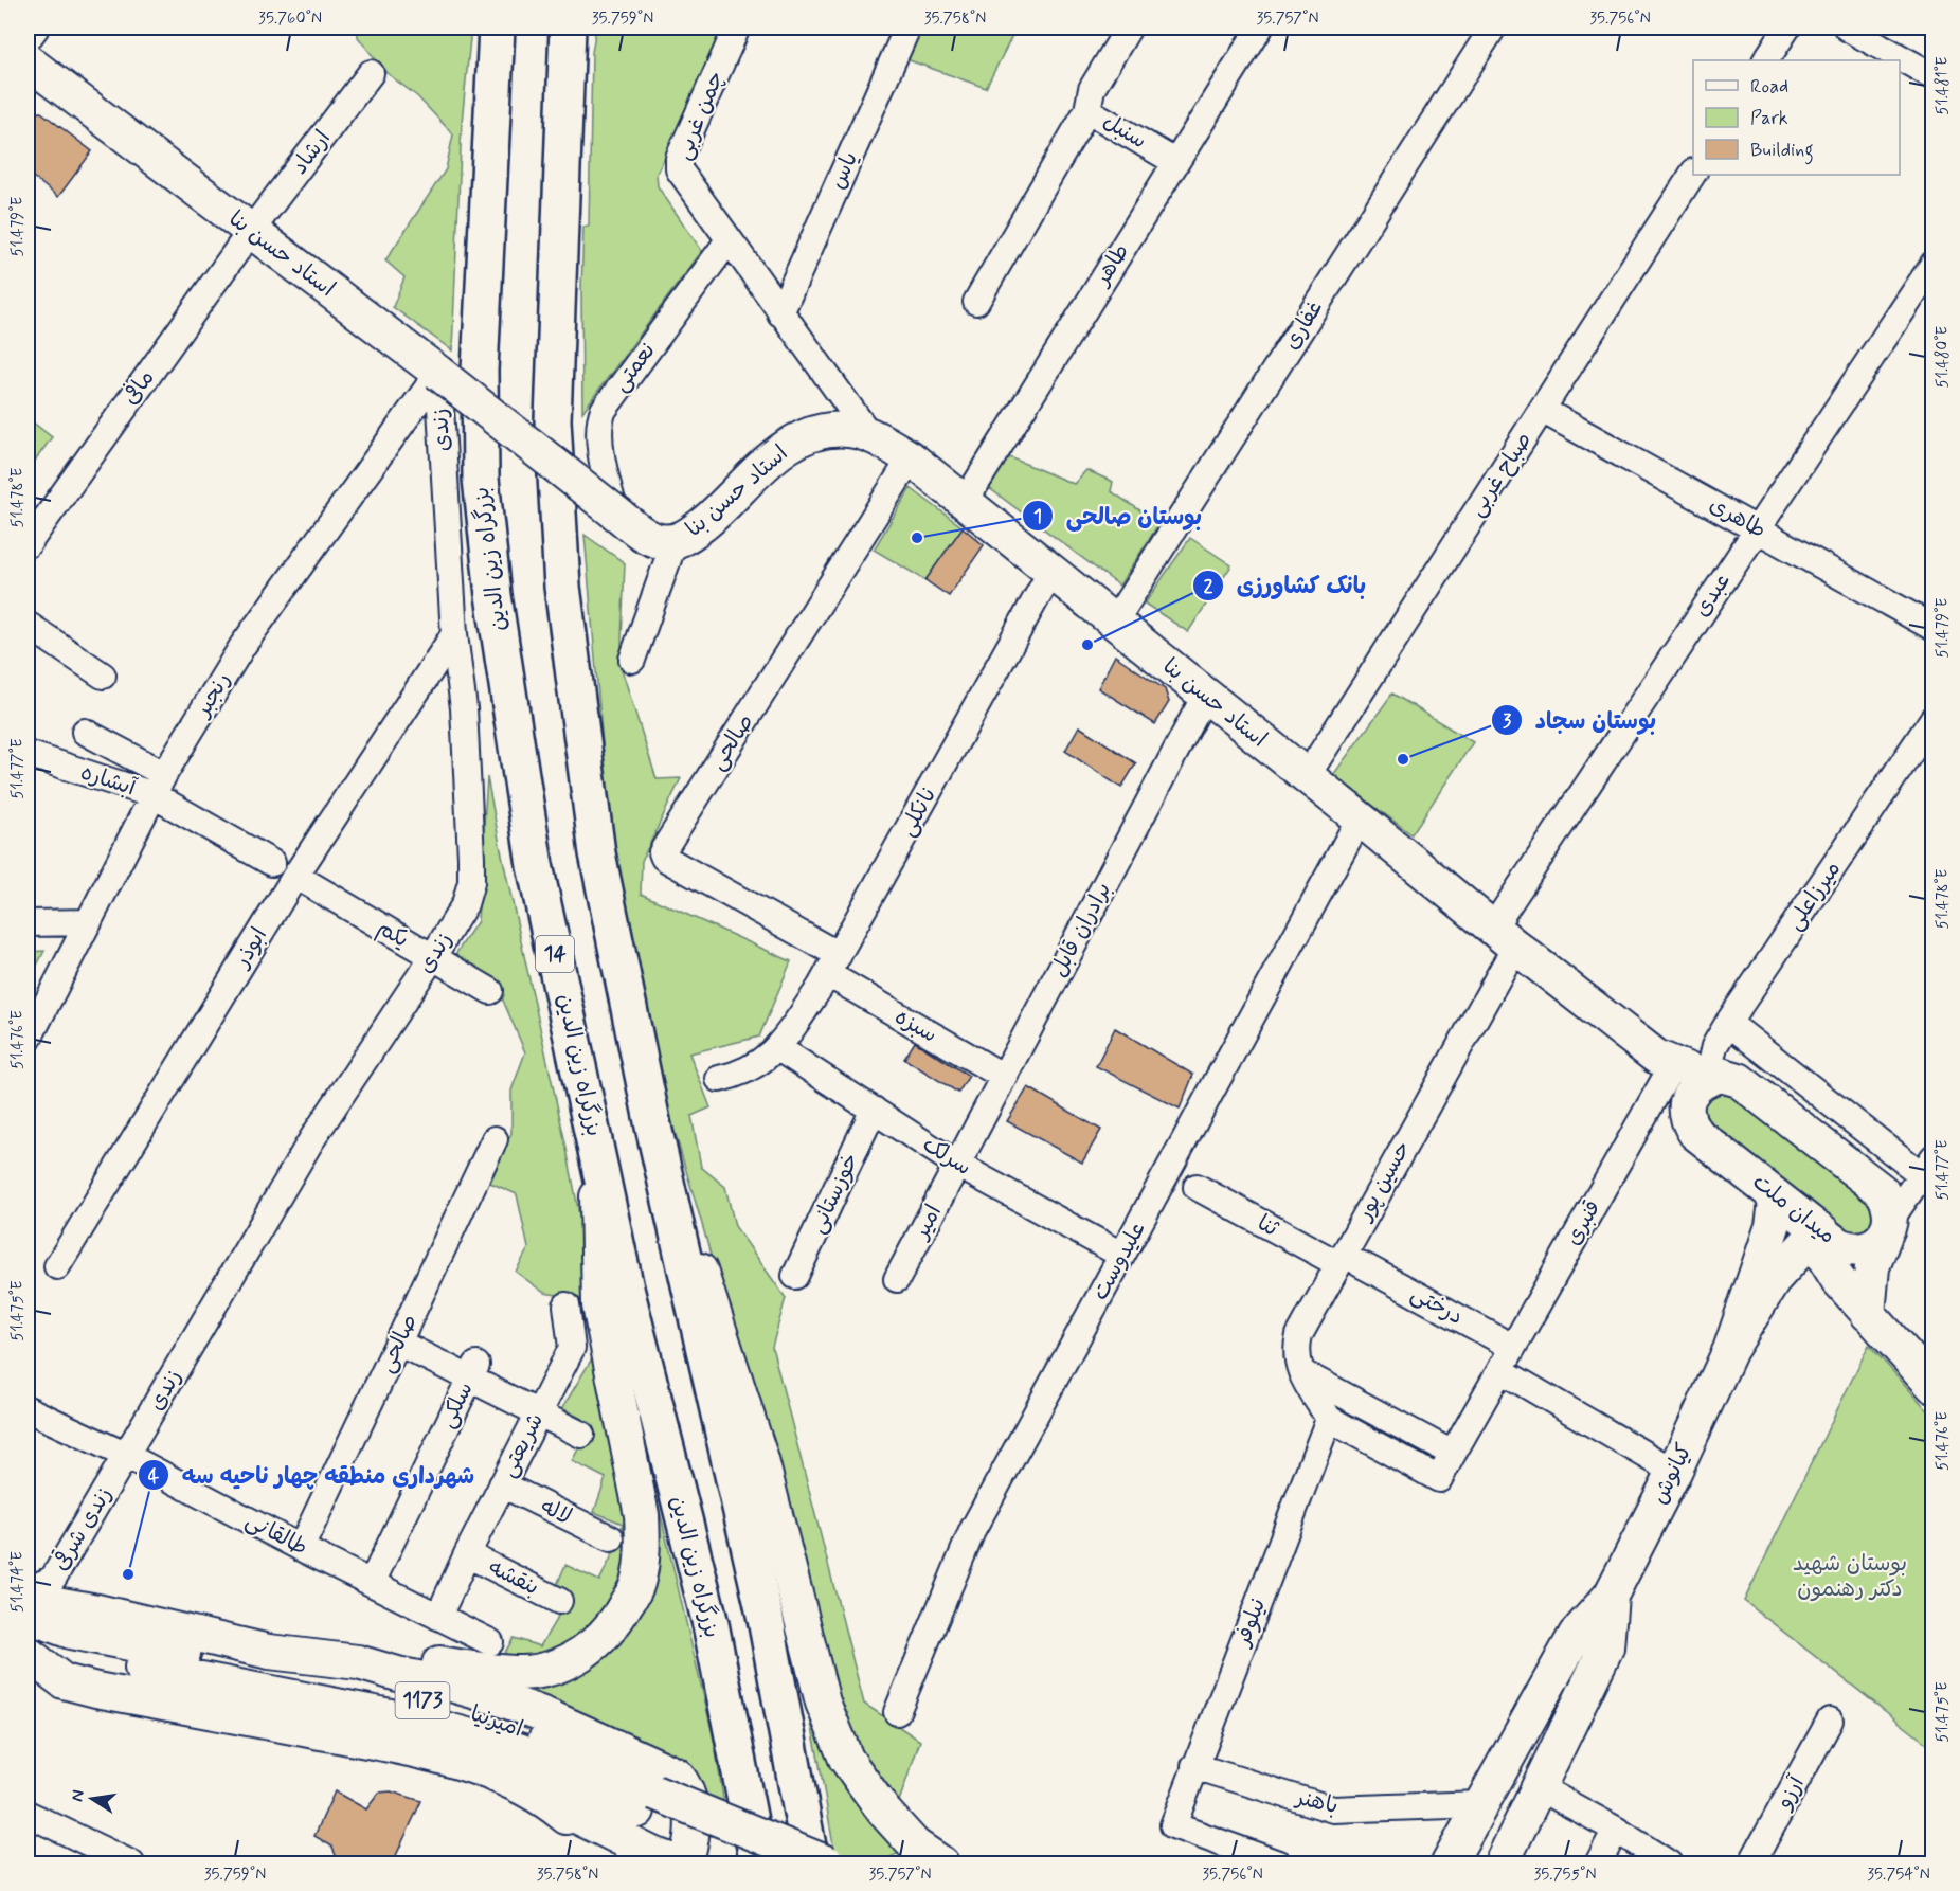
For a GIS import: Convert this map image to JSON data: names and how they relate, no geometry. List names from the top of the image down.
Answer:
{
  "streets": {
    "highway": ["بزرگراه زین الدین", "14"],
    "main road": [
      "استاد حسن بنا",
      "میدان ملت",
      "کیانوش",
      "1173",
      "امیرنیا"
    ],
    "street": [
      "چمن غربی",
      "سنبل",
      "ارشاد",
      "یاس",
      "طاهر",
      "غفاری",
      "نعمتی",
      "مافی",
      "زندی",
      "صباح غربی",
      "طاهری",
      "عبدی",
      "رنجبر",
      "صالحی",
      "آبشاره",
      "نانکلی",
      "میرزاعلی",
      "برادران قابل",
      "یکم",
      "ابوذر",
      "سبزه",
      "سرلک",
      "حسین پور",
      "خوزستانی",
      "امیر",
      "قنبری",
      "ثنا",
      "علیدوست",
      "درختی",
      "سلکی",
      "شریعتی",
      "لاله",
      "زندی شرقی",
      "طالقانی",
      "بنقشه",
      "نیلوفر",
      "آرزو",
      "باهنر"
    ]
  },
  "crossings": [
    ["چمن غربی", "نعمتی"],
    ["سنبل", "طاهر"],
    ["ارشاد", "استاد حسن بنا"],
    ["ارشاد", "مافی"],
    ["استاد حسن بنا", "طاهر"],
    ["استاد حسن بنا", "غفاری"],
    ["استاد حسن بنا", "نعمتی"],
    ["استاد حسن بنا", "مافی"],
    ["استاد حسن بنا", "زندی"],
    ["استاد حسن بنا", "صباح غربی"],
    ["استاد حسن بنا", "عبدی"],
    ["استاد حسن بنا", "رنجبر"],
    ["استاد حسن بنا", "صالحی"],
    ["استاد حسن بنا", "نانکلی"],
    ["استاد حسن بنا", "برادران قابل"],
    ["استاد حسن بنا", "حسین پور"],
    ["استاد حسن بنا", "میدان ملت"],
    ["استاد حسن بنا", "قنبری"],
    ["استاد حسن بنا", "علیدوست"],
    ["زندی", "رنجبر"],
    ["زندی", "یکم"],
    ["زندی", "ابوذر"],
    ["زندی", "زندی شرقی"],
    ["زندی", "طالقانی"],
    ["صباح غربی", "طاهری"],
    ["طاهری", "عبدی"],
    ["عبدی", "حسین پور"],
    ["رنجبر", "آبشاره"],
    ["صالحی", "نانکلی"],
    ["صالحی", "سبزه"],
    ["صالحی", "طالقانی"],
    ["نانکلی", "سبزه"],
    ["نانکلی", "سرلک"],
    ["برادران قابل", "سبزه"],
    ["برادران قابل", "سرلک"],
    ["برادران قابل", "امیر"],
    ["یکم", "ابوذر"],
    ["سرلک", "خوزستانی"],
    ["سرلک", "امیر"],
    ["سرلک", "علیدوست"],
    ["حسین پور", "قنبری"],
    ["حسین پور", "ثنا"],
    ["حسین پور", "درختی"],
    ["حسین پور", "نیلوفر"],
    ["میدان ملت", "قنبری"],
    ["میدان ملت", "کیانوش"],
    ["قنبری", "درختی"],
    ["قنبری", "نیلوفر"],
    ["ثنا", "درختی"],
    ["سلکی", "طالقانی"],
    ["شریعتی", "لاله"],
    ["شریعتی", "طالقانی"],
    ["شریعتی", "بنقشه"],
    ["زندی شرقی", "طالقانی"],
    ["زندی شرقی", "امیرنیا"],
    ["نیلوفر", "باهنر"]
  ],
  "parks": ["بوستان شهید دکتر رهنمون"],
  "places": [
    "بوستان صالحی",
    "بانک کشاورزی",
    "بوستان سجاد",
    "شهرداری منطقه چهار ناحیه سه"
  ],
  "legend": ["Road", "Park", "Building"],
  "north": "left",
  "coordinates": [
    "35.760°N",
    "35.759°N",
    "35.758°N",
    "35.757°N",
    "35.756°N",
    "51.481°E",
    "51.479°E",
    "51.480°E",
    "51.478°E",
    "51.477°E",
    "51.476°E",
    "51.475°E",
    "51.474°E",
    "35.755°N",
    "35.754°N"
  ]
}
